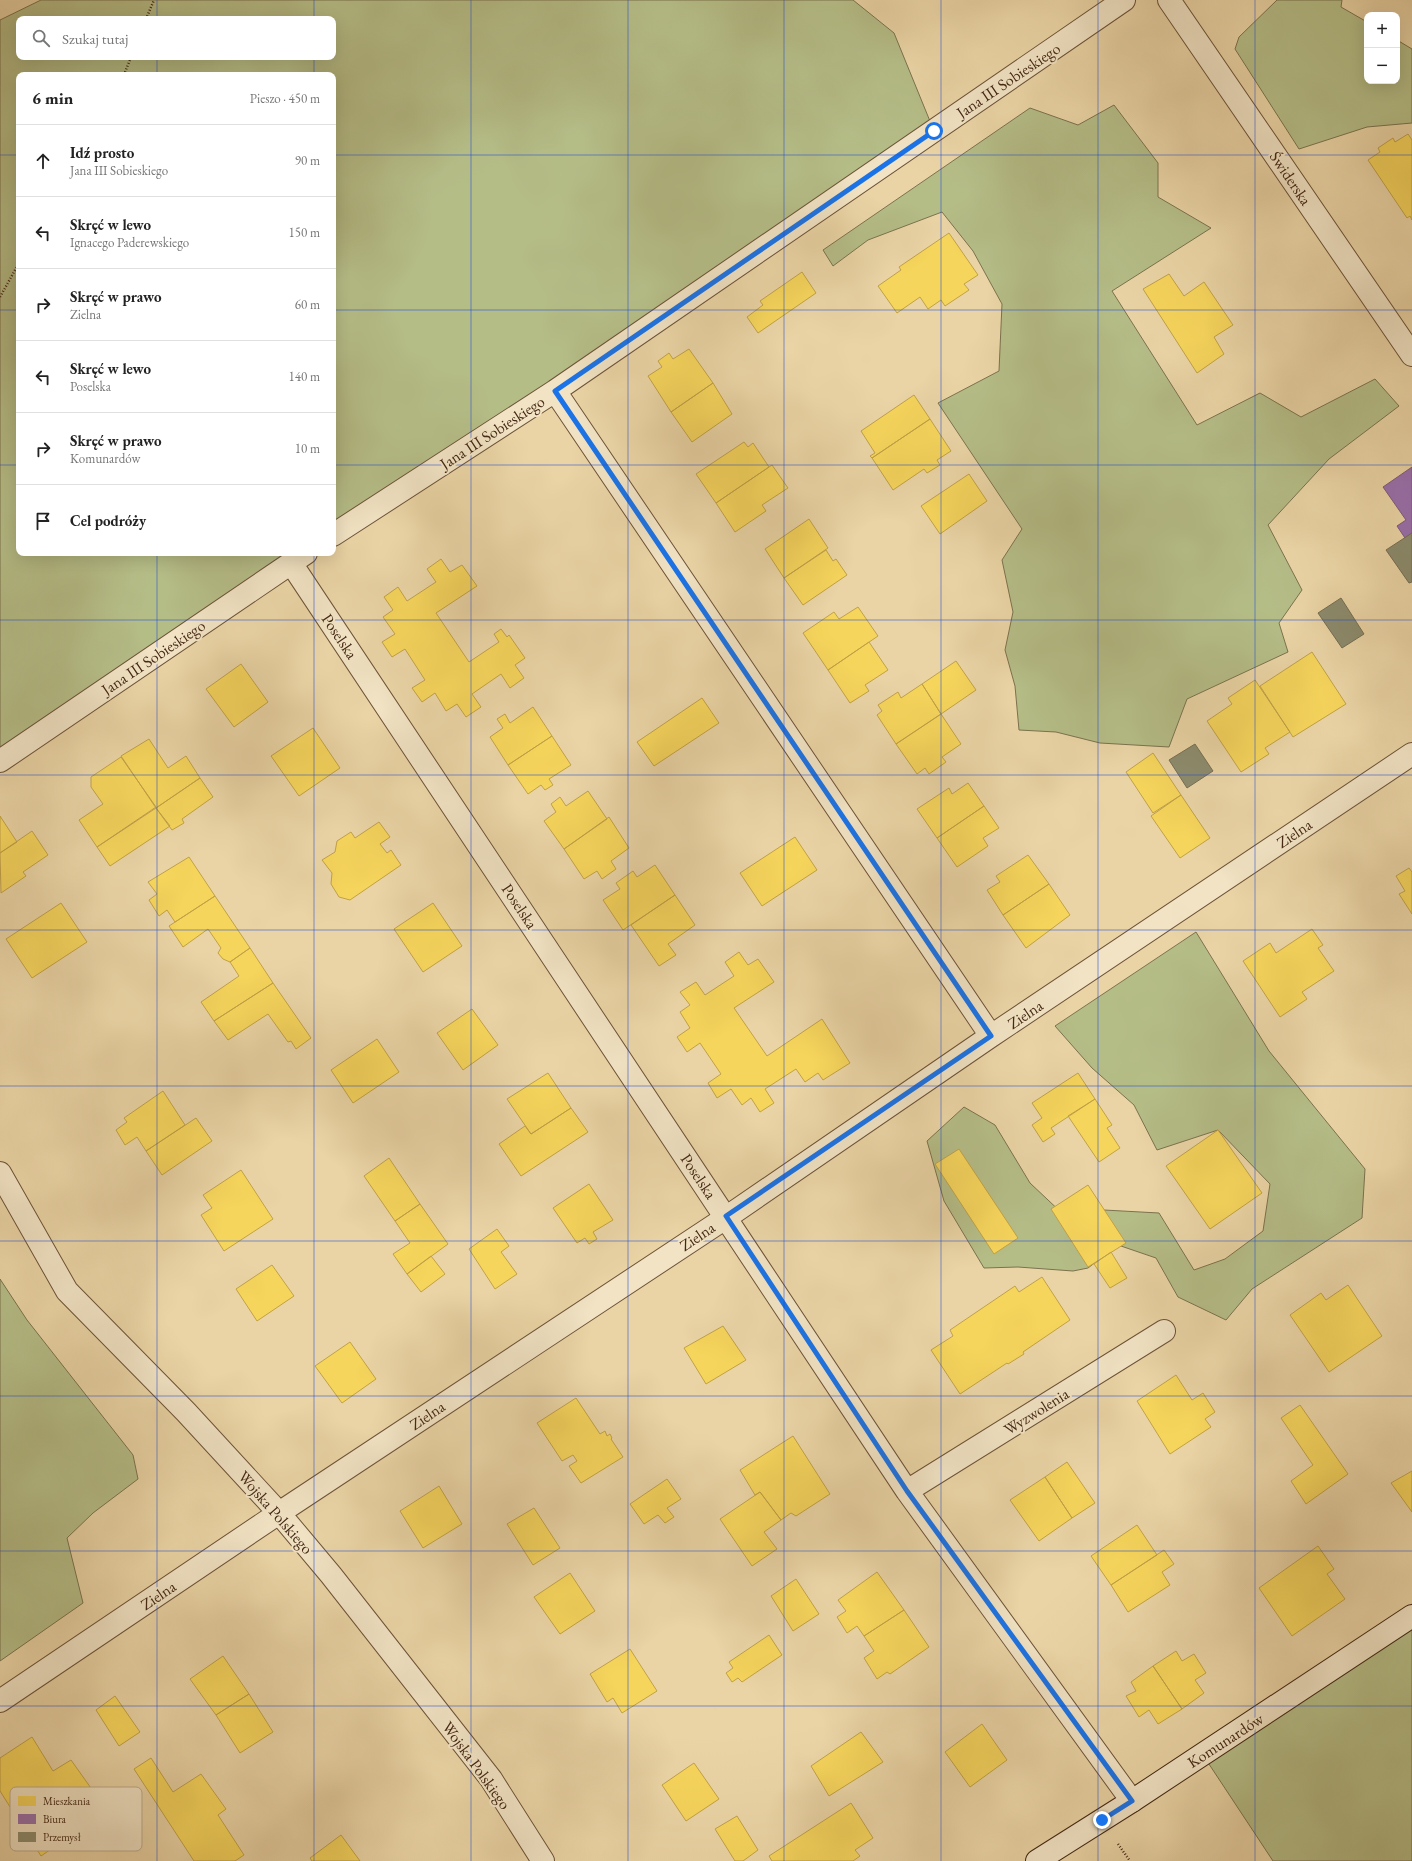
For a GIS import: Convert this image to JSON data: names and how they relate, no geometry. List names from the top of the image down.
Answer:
{
  "streets": {
    "street": [
      "Jana III Sobieskiego",
      "Świderska",
      "Poselska",
      "Zielna",
      "Wyzwolenia",
      "Wojska Polskiego",
      "Komunardów"
    ]
  },
  "crossings": [
    ["Jana III Sobieskiego", "Poselska"],
    ["Poselska", "Zielna"],
    ["Poselska", "Wyzwolenia"],
    ["Poselska", "Komunardów"],
    ["Zielna", "Wojska Polskiego"]
  ],
  "legend": ["Mieszkania", "Biura", "Przemysł"],
  "page": {
    "map_buttons": ["+", "−"],
    "search": "Szukaj tutaj",
    "heading": ["6 min", "Pieszo · 450 m"],
    "list": [
      ["Idź prosto", "Jana III Sobieskiego", "90 m"],
      ["Skręć w lewo", "Ignacego Paderewskiego", "150 m"],
      ["Skręć w prawo", "Zielna", "60 m"],
      ["Skręć w lewo", "Poselska", "140 m"],
      ["Skręć w prawo", "Komunardów", "10 m"],
      "Cel podróży"
    ]
  }
}
